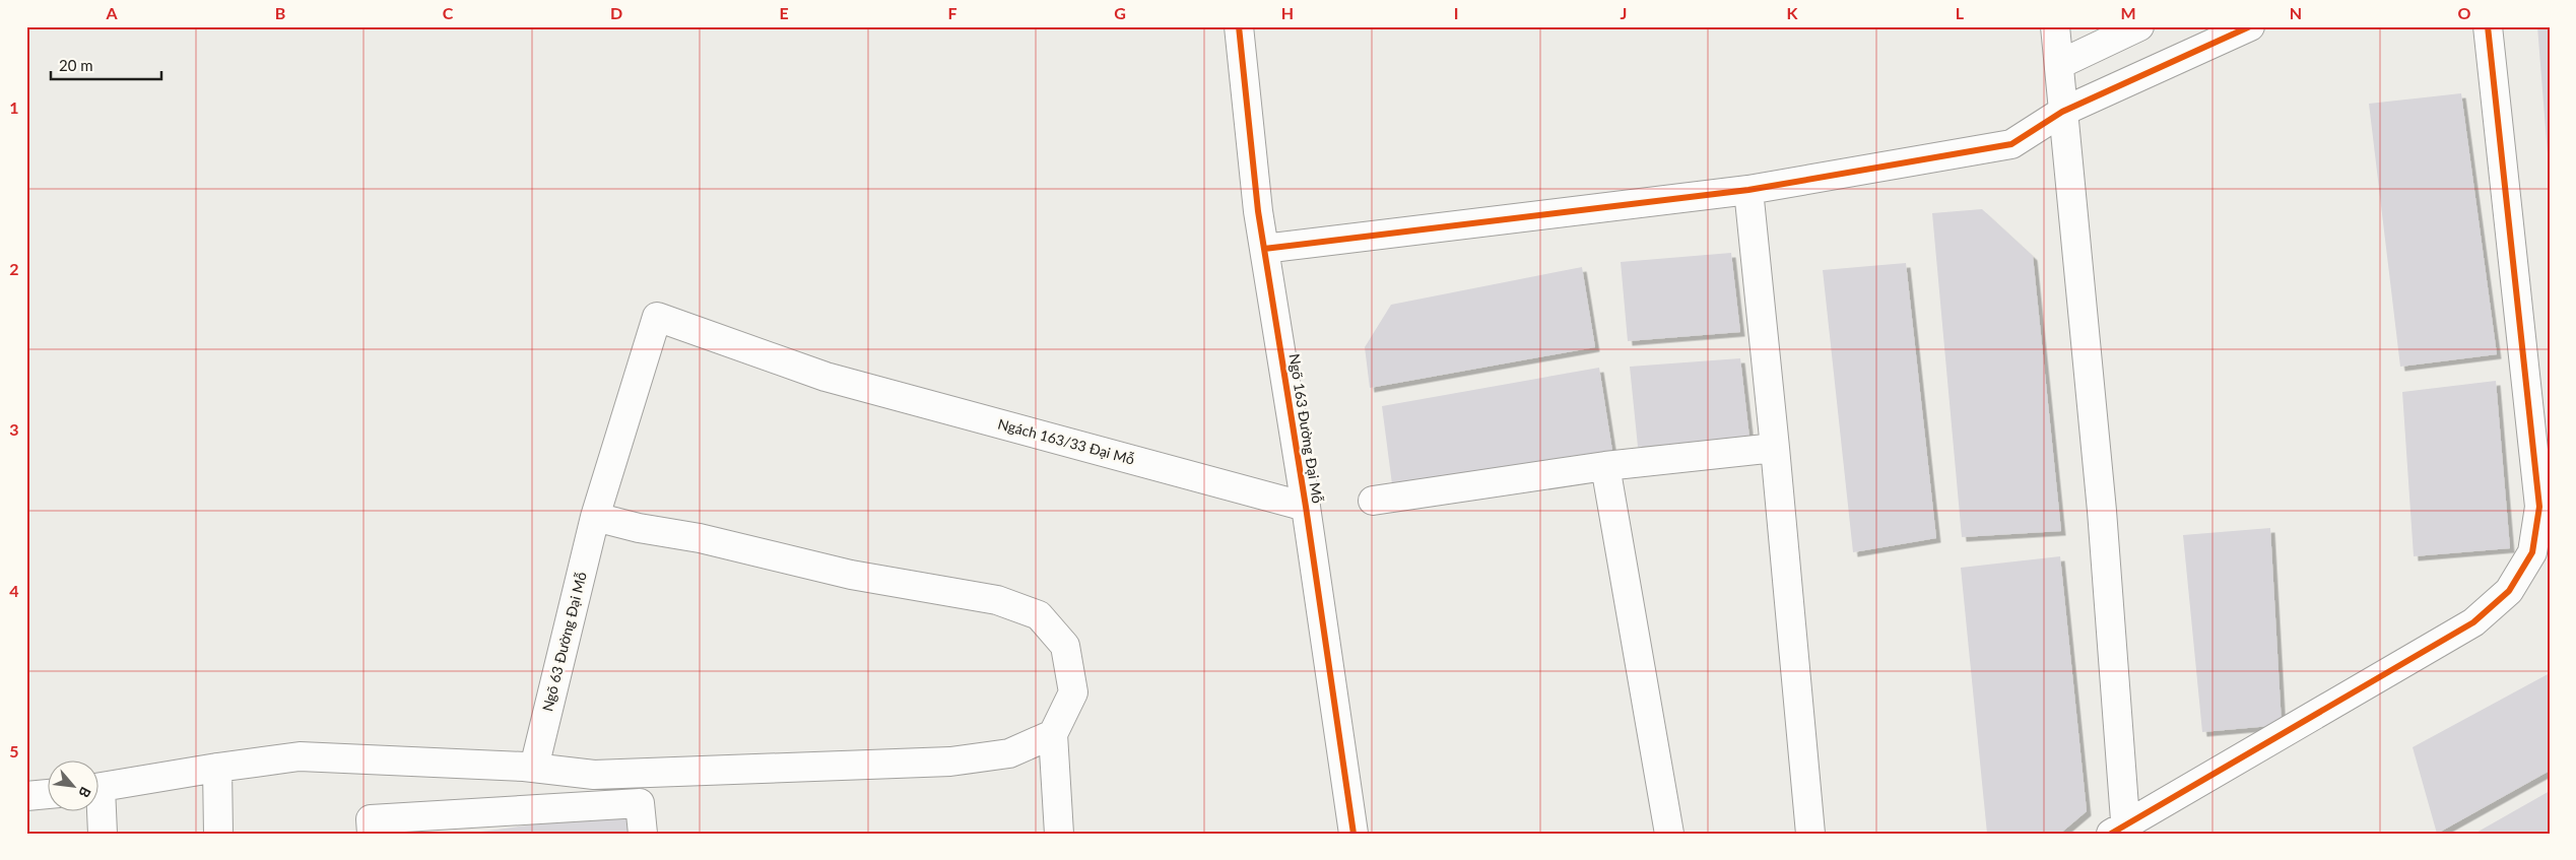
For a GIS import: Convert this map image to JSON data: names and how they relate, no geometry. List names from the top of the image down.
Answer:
{
  "streets": {
    "street": ["Ngõ 163 Đường Đại Mỗ", "Ngách 163/33 Đại Mỗ", "Ngõ 63 Đường Đại Mỗ"]
  },
  "crossings": [
    ["Ngõ 163 Đường Đại Mỗ", "Ngách 163/33 Đại Mỗ"],
    ["Ngách 163/33 Đại Mỗ", "Ngõ 63 Đường Đại Mỗ"]
  ],
  "scale_bar": "20 m",
  "north": "bottom right",
  "grid": {
    "columns": [
      "A",
      "B",
      "C",
      "D",
      "E",
      "F",
      "G",
      "H",
      "I",
      "J",
      "K",
      "L",
      "M",
      "N",
      "O"
    ],
    "rows": [
      "1",
      "2",
      "3",
      "4",
      "5"
    ]
  }
}
